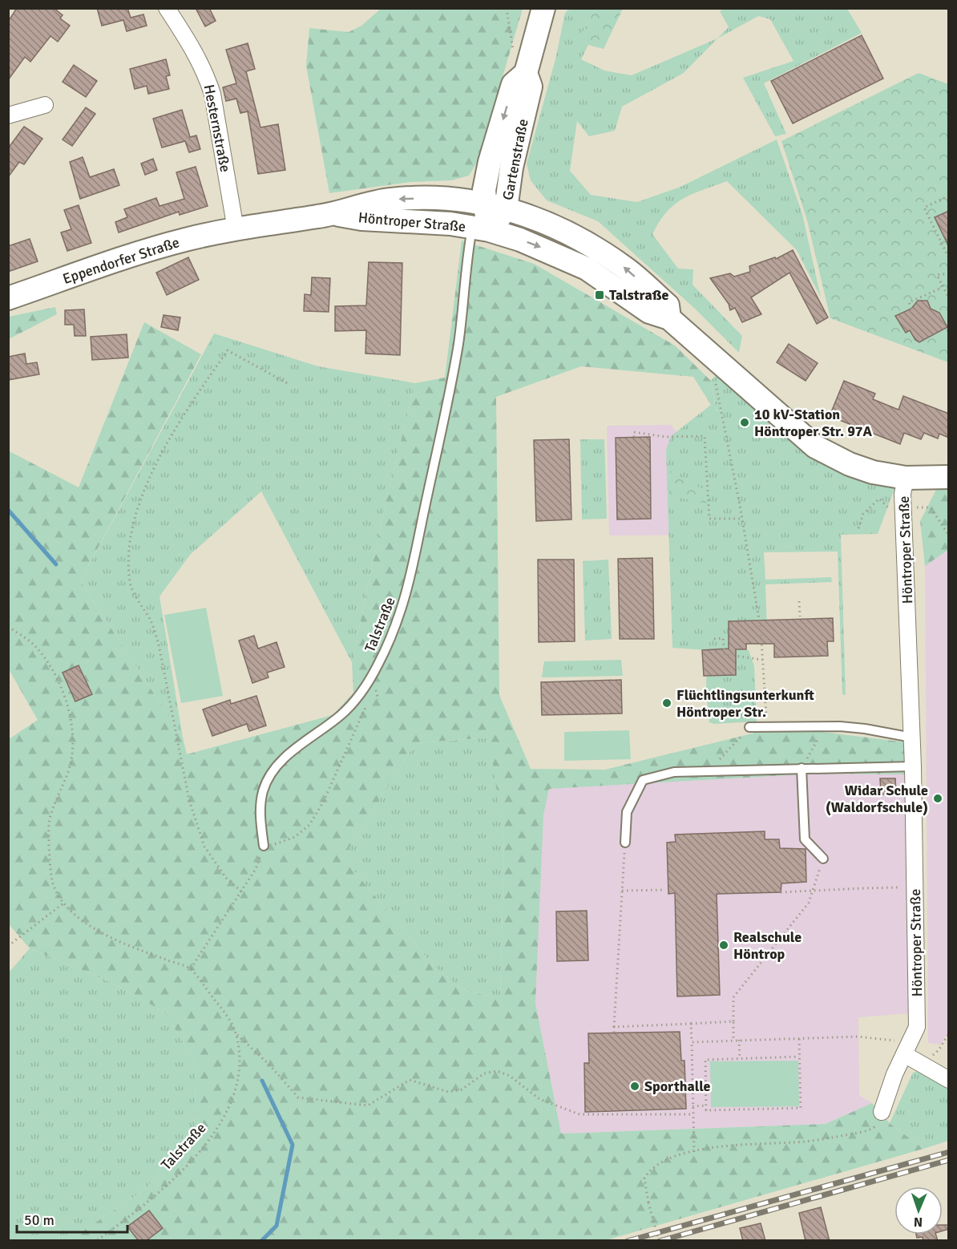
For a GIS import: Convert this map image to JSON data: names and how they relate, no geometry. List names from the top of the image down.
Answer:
{
  "streets": {
    "street": [
      "Hesternstraße",
      "Gartenstraße",
      "Höntroper Straße",
      "Eppendorfer Straße"
    ],
    "lane": ["Talstraße"]
  },
  "crossings": [
    ["Hesternstraße", "Höntroper Straße"],
    ["Hesternstraße", "Eppendorfer Straße"],
    ["Gartenstraße", "Höntroper Straße"],
    ["Gartenstraße", "Talstraße"],
    ["Höntroper Straße", "Eppendorfer Straße"],
    ["Höntroper Straße", "Talstraße"]
  ],
  "places": {
    "transit": ["Talstraße"],
    "other": [
      "10 kV-Station Höntroper Str. 97A",
      "Flüchtlingsunterkunft Höntroper Str.",
      "Widar Schule (Waldorfschule)",
      "Realschule Höntrop",
      "Sporthalle"
    ]
  },
  "scale_bar": "50 m",
  "north": "bottom"
}
